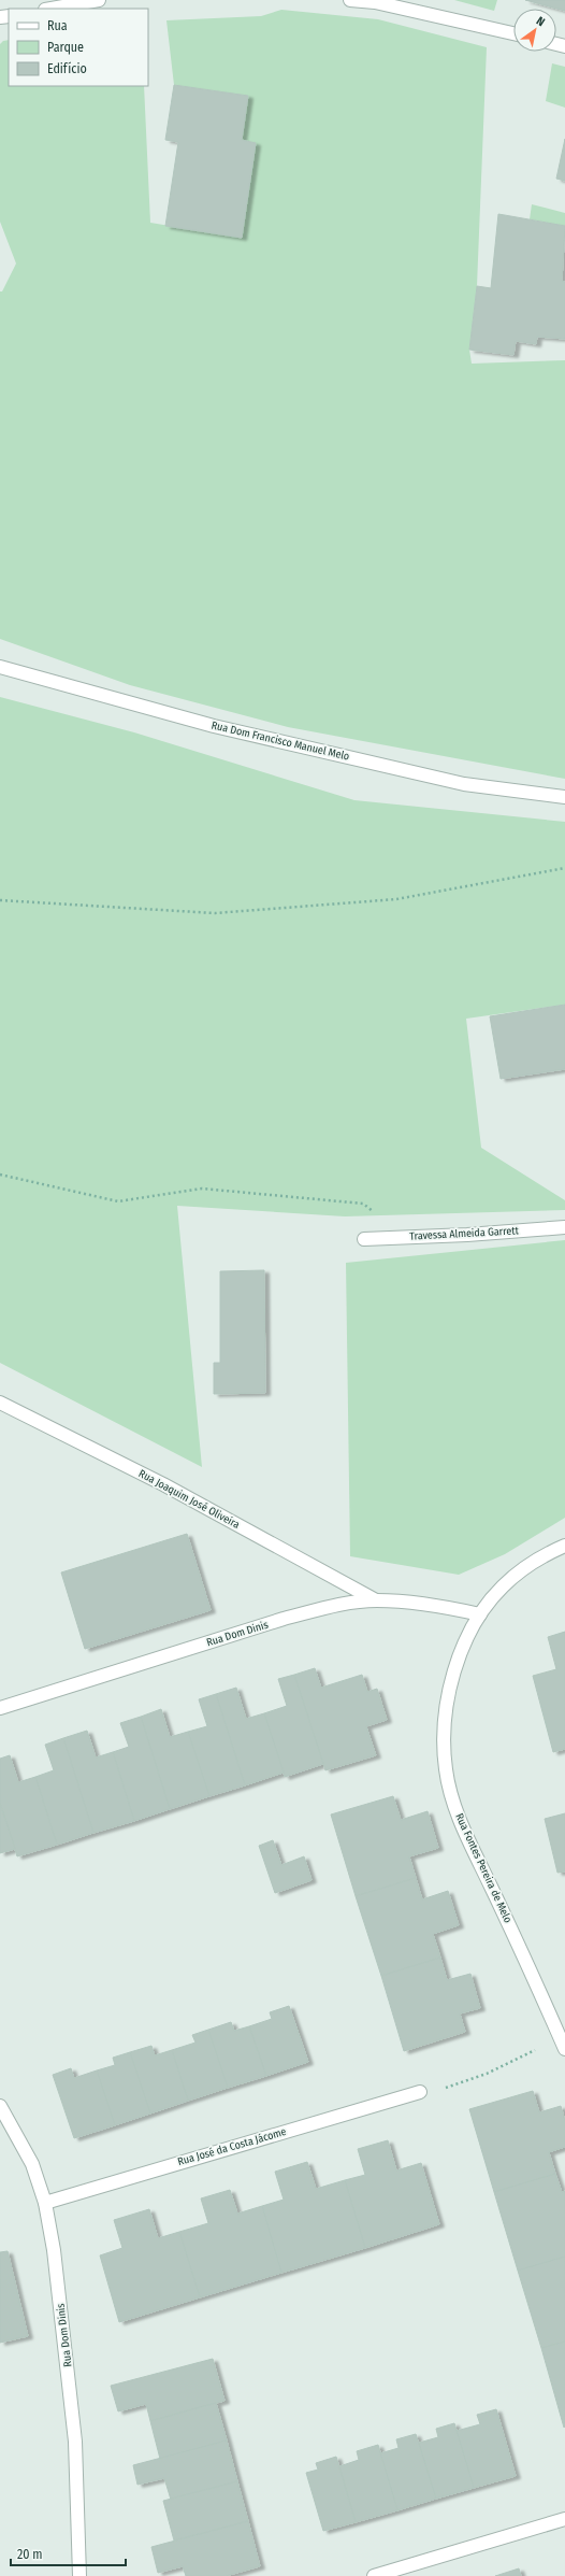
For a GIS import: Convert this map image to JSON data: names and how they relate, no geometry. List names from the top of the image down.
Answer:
{
  "streets": {
    "street": [
      "Rua Dom Francisco Manuel Melo",
      "Travessa Almeida Garrett",
      "Rua Joaquim José Oliveira",
      "Rua Dom Dinis",
      "Rua Fontes Pereira de Melo",
      "Rua José da Costa Jácome"
    ]
  },
  "crossings": [
    ["Rua Joaquim José Oliveira", "Rua Dom Dinis"],
    ["Rua Dom Dinis", "Rua Fontes Pereira de Melo"],
    ["Rua Dom Dinis", "Rua José da Costa Jácome"]
  ],
  "legend": ["Rua", "Parque", "Edifício"],
  "scale_bar": "20 m",
  "north": "top right"
}
